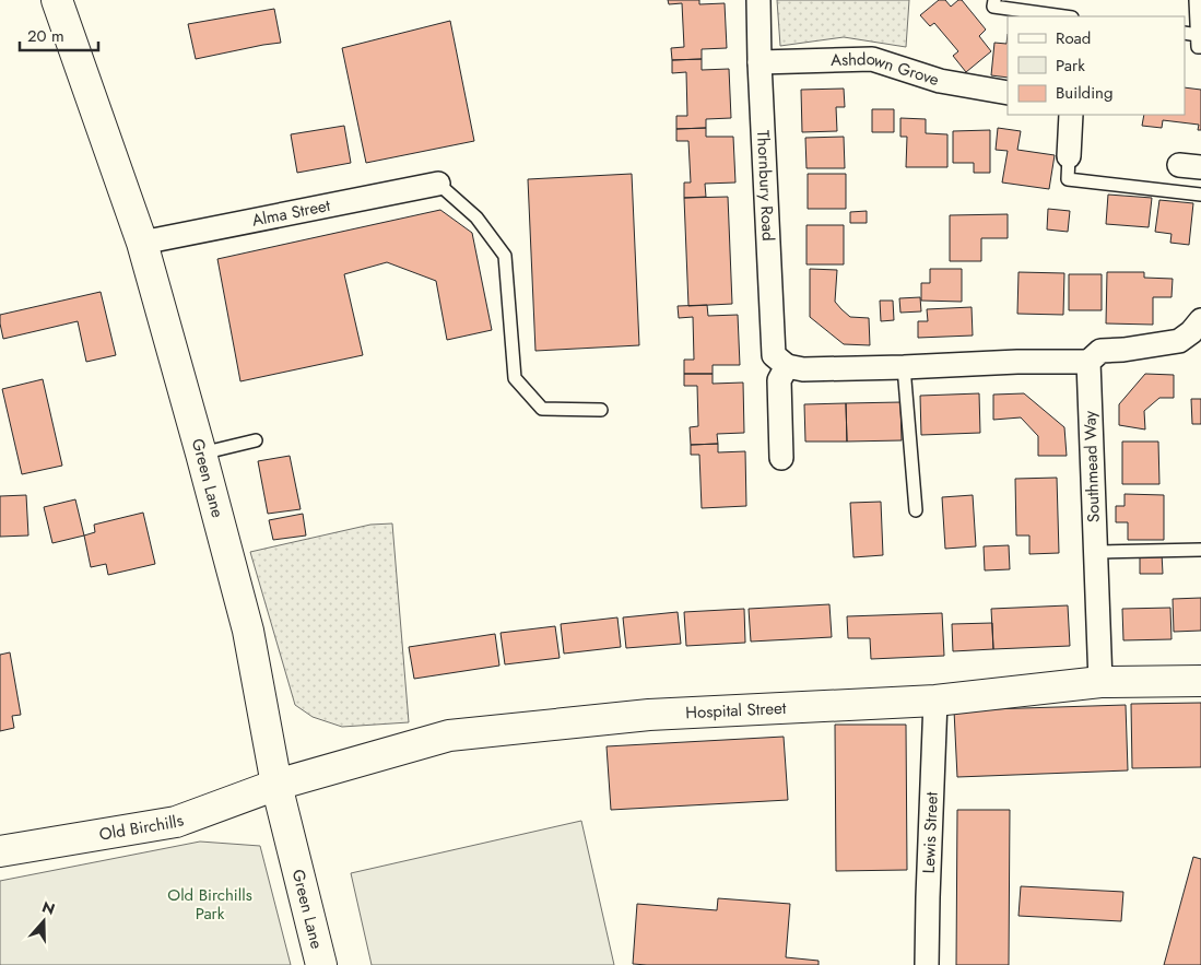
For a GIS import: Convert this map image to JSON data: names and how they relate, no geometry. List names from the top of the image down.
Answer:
{
  "streets": {
    "main road": ["Green Lane", "Hospital Street", "Old Birchills"],
    "street": [
      "Ashdown Grove",
      "Thornbury Road",
      "Alma Street",
      "Southmead Way",
      "Lewis Street"
    ]
  },
  "crossings": [
    ["Ashdown Grove", "Thornbury Road"],
    ["Alma Street", "Green Lane"],
    ["Southmead Way", "Hospital Street"],
    ["Green Lane", "Hospital Street"],
    ["Green Lane", "Old Birchills"],
    ["Hospital Street", "Old Birchills"],
    ["Hospital Street", "Lewis Street"]
  ],
  "parks": ["Old Birchills Park"],
  "legend": ["Road", "Park", "Building"],
  "scale_bar": "20 m",
  "north": "top"
}
